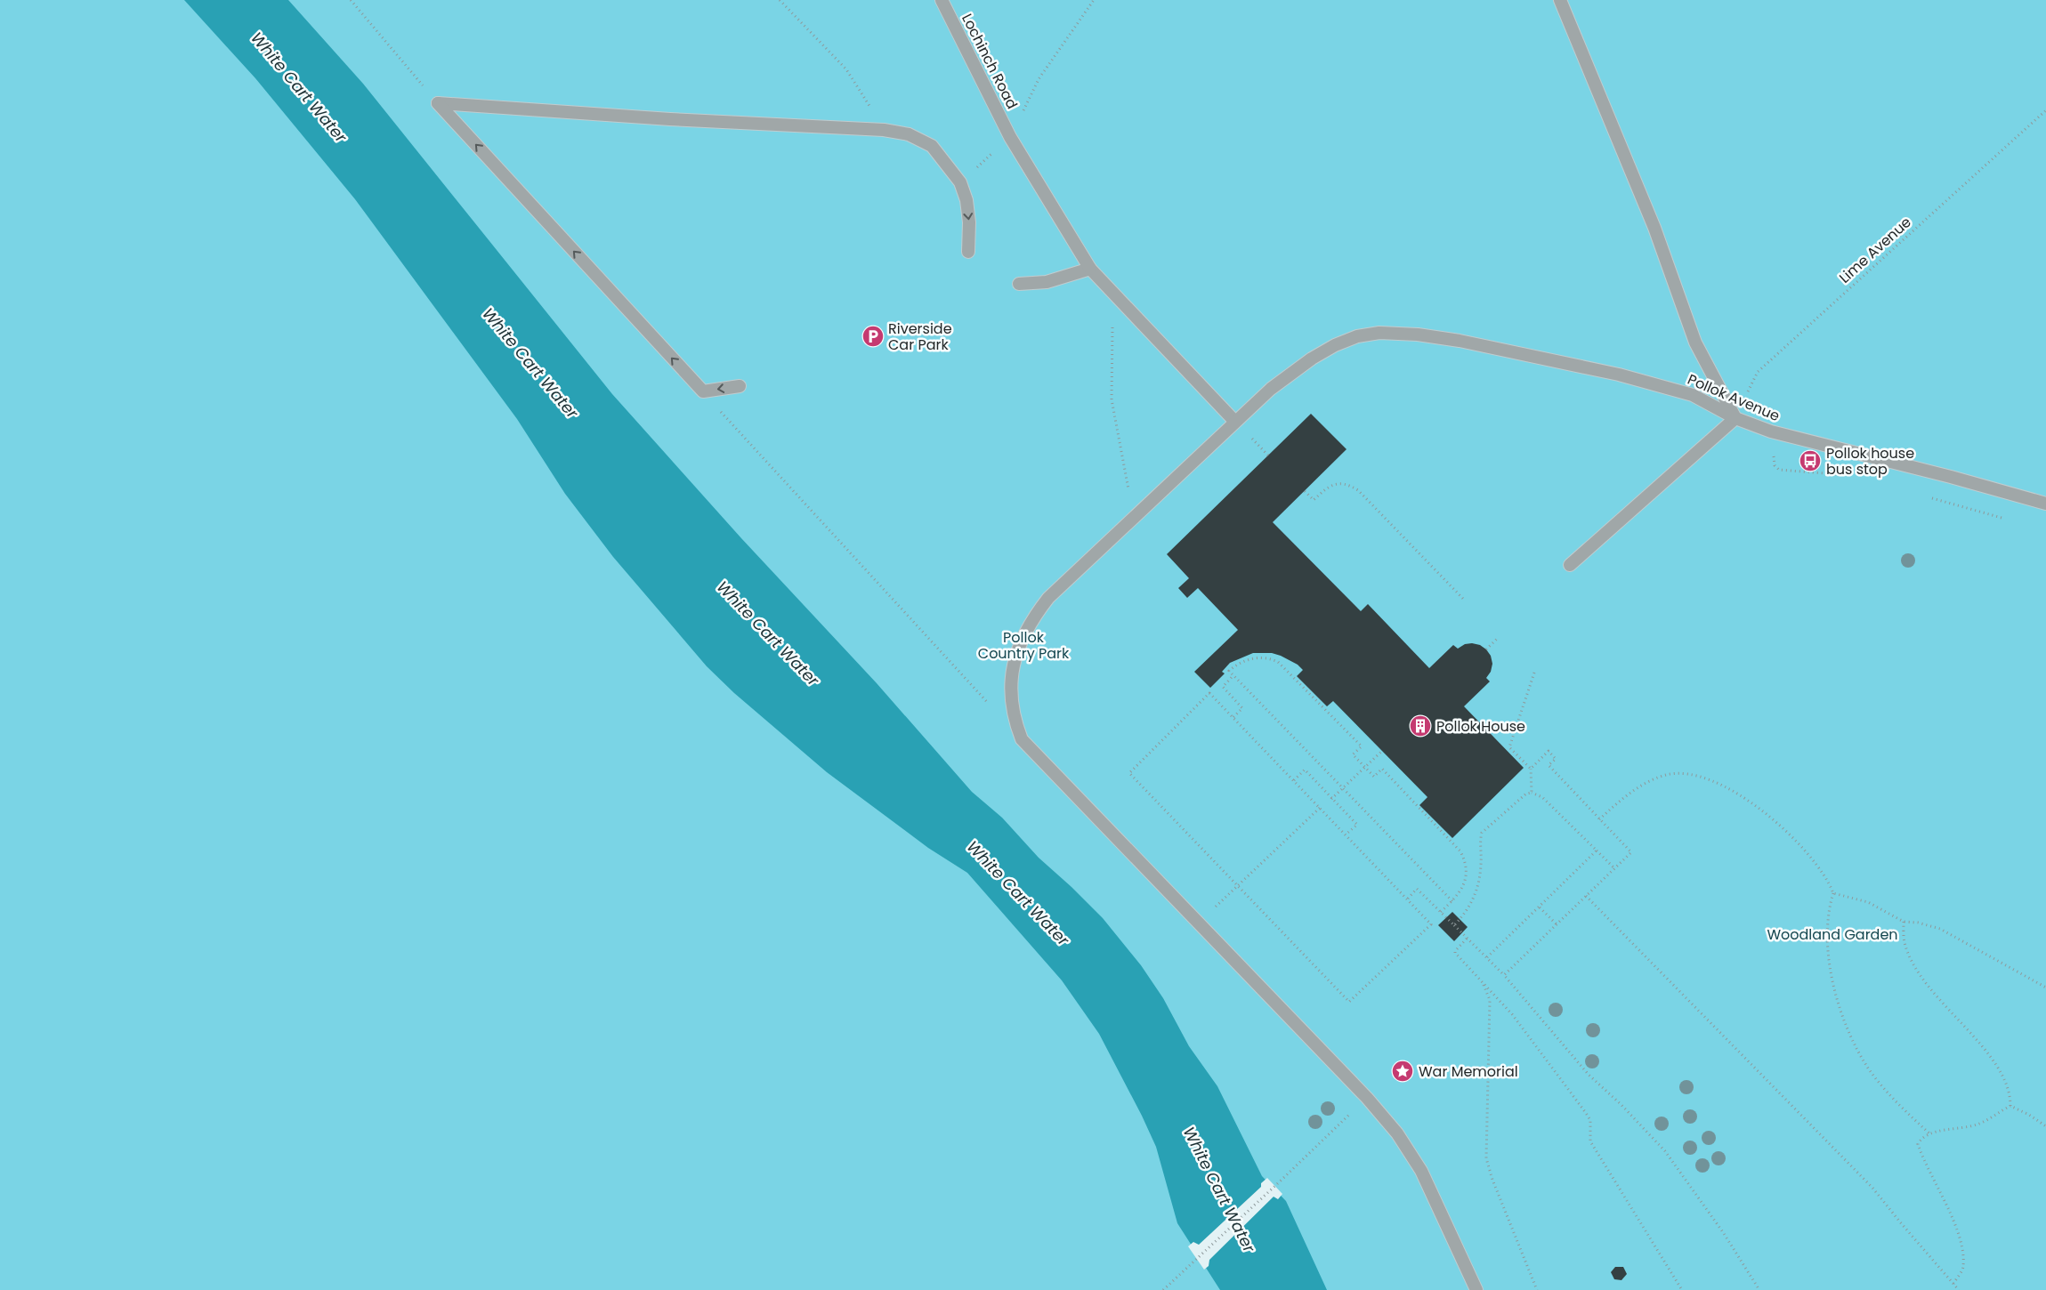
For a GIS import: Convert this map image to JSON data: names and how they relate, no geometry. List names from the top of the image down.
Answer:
{
  "streets": {
    "street": ["Lochinch Road", "Pollok Avenue"],
    "path": ["Lime Avenue"]
  },
  "crossings": [
    ["Lochinch Road", "Pollok Avenue"],
    ["Lime Avenue", "Pollok Avenue"]
  ],
  "water": ["White Cart Water"],
  "parks": ["Pollok Country Park", "Woodland Garden"],
  "places": {
    "parking": ["Riverside Car Park"],
    "bus stop": ["Pollok house bus stop"],
    "building": ["Pollok House"],
    "place": ["War Memorial"]
  }
}
